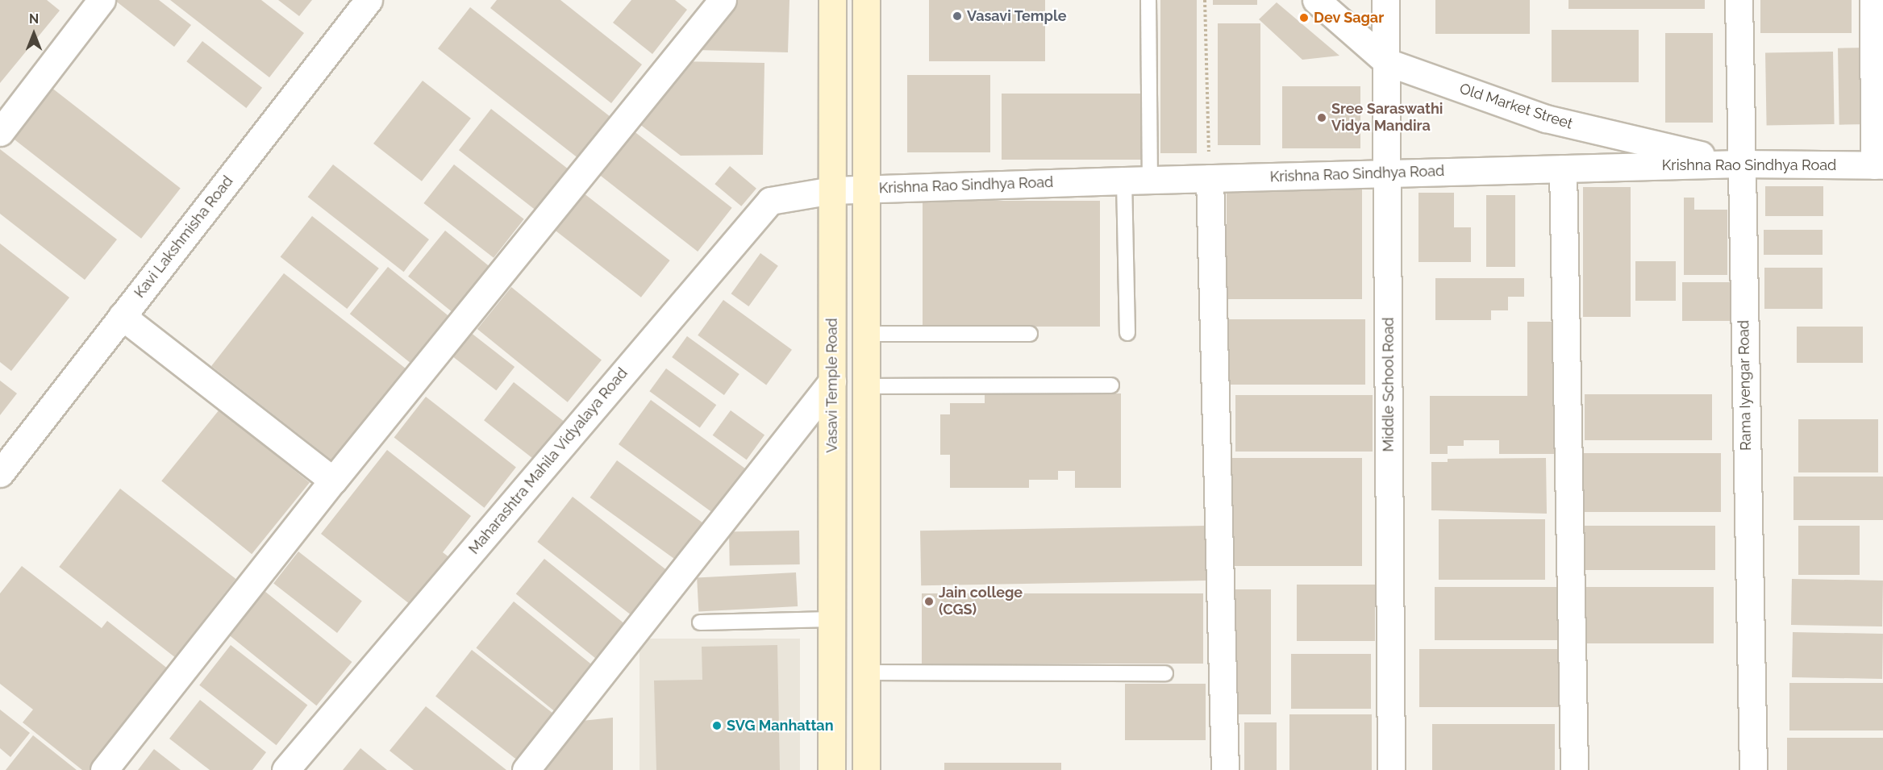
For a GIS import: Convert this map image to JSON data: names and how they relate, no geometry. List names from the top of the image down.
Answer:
{
  "streets": {
    "main road": ["Vasavi Temple Road"],
    "street": [
      "Old Market Street",
      "Krishna Rao Sindhya Road",
      "Kavi Lakshmisha Road",
      "Middle School Road",
      "Rama Iyengar Road",
      "Maharashtra Mahila Vidyalaya Road"
    ]
  },
  "crossings": [
    ["Old Market Street", "Krishna Rao Sindhya Road"],
    ["Old Market Street", "Middle School Road"],
    ["Old Market Street", "Rama Iyengar Road"],
    ["Krishna Rao Sindhya Road", "Middle School Road"],
    ["Krishna Rao Sindhya Road", "Vasavi Temple Road"],
    ["Krishna Rao Sindhya Road", "Rama Iyengar Road"],
    ["Krishna Rao Sindhya Road", "Maharashtra Mahila Vidyalaya Road"],
    ["Vasavi Temple Road", "Maharashtra Mahila Vidyalaya Road"]
  ],
  "places": [
    "Vasavi Temple",
    "Dev Sagar",
    "Sree Saraswathi Vidya Mandira",
    "Jain college (CGS)",
    "SVG Manhattan"
  ],
  "north": "top"
}
